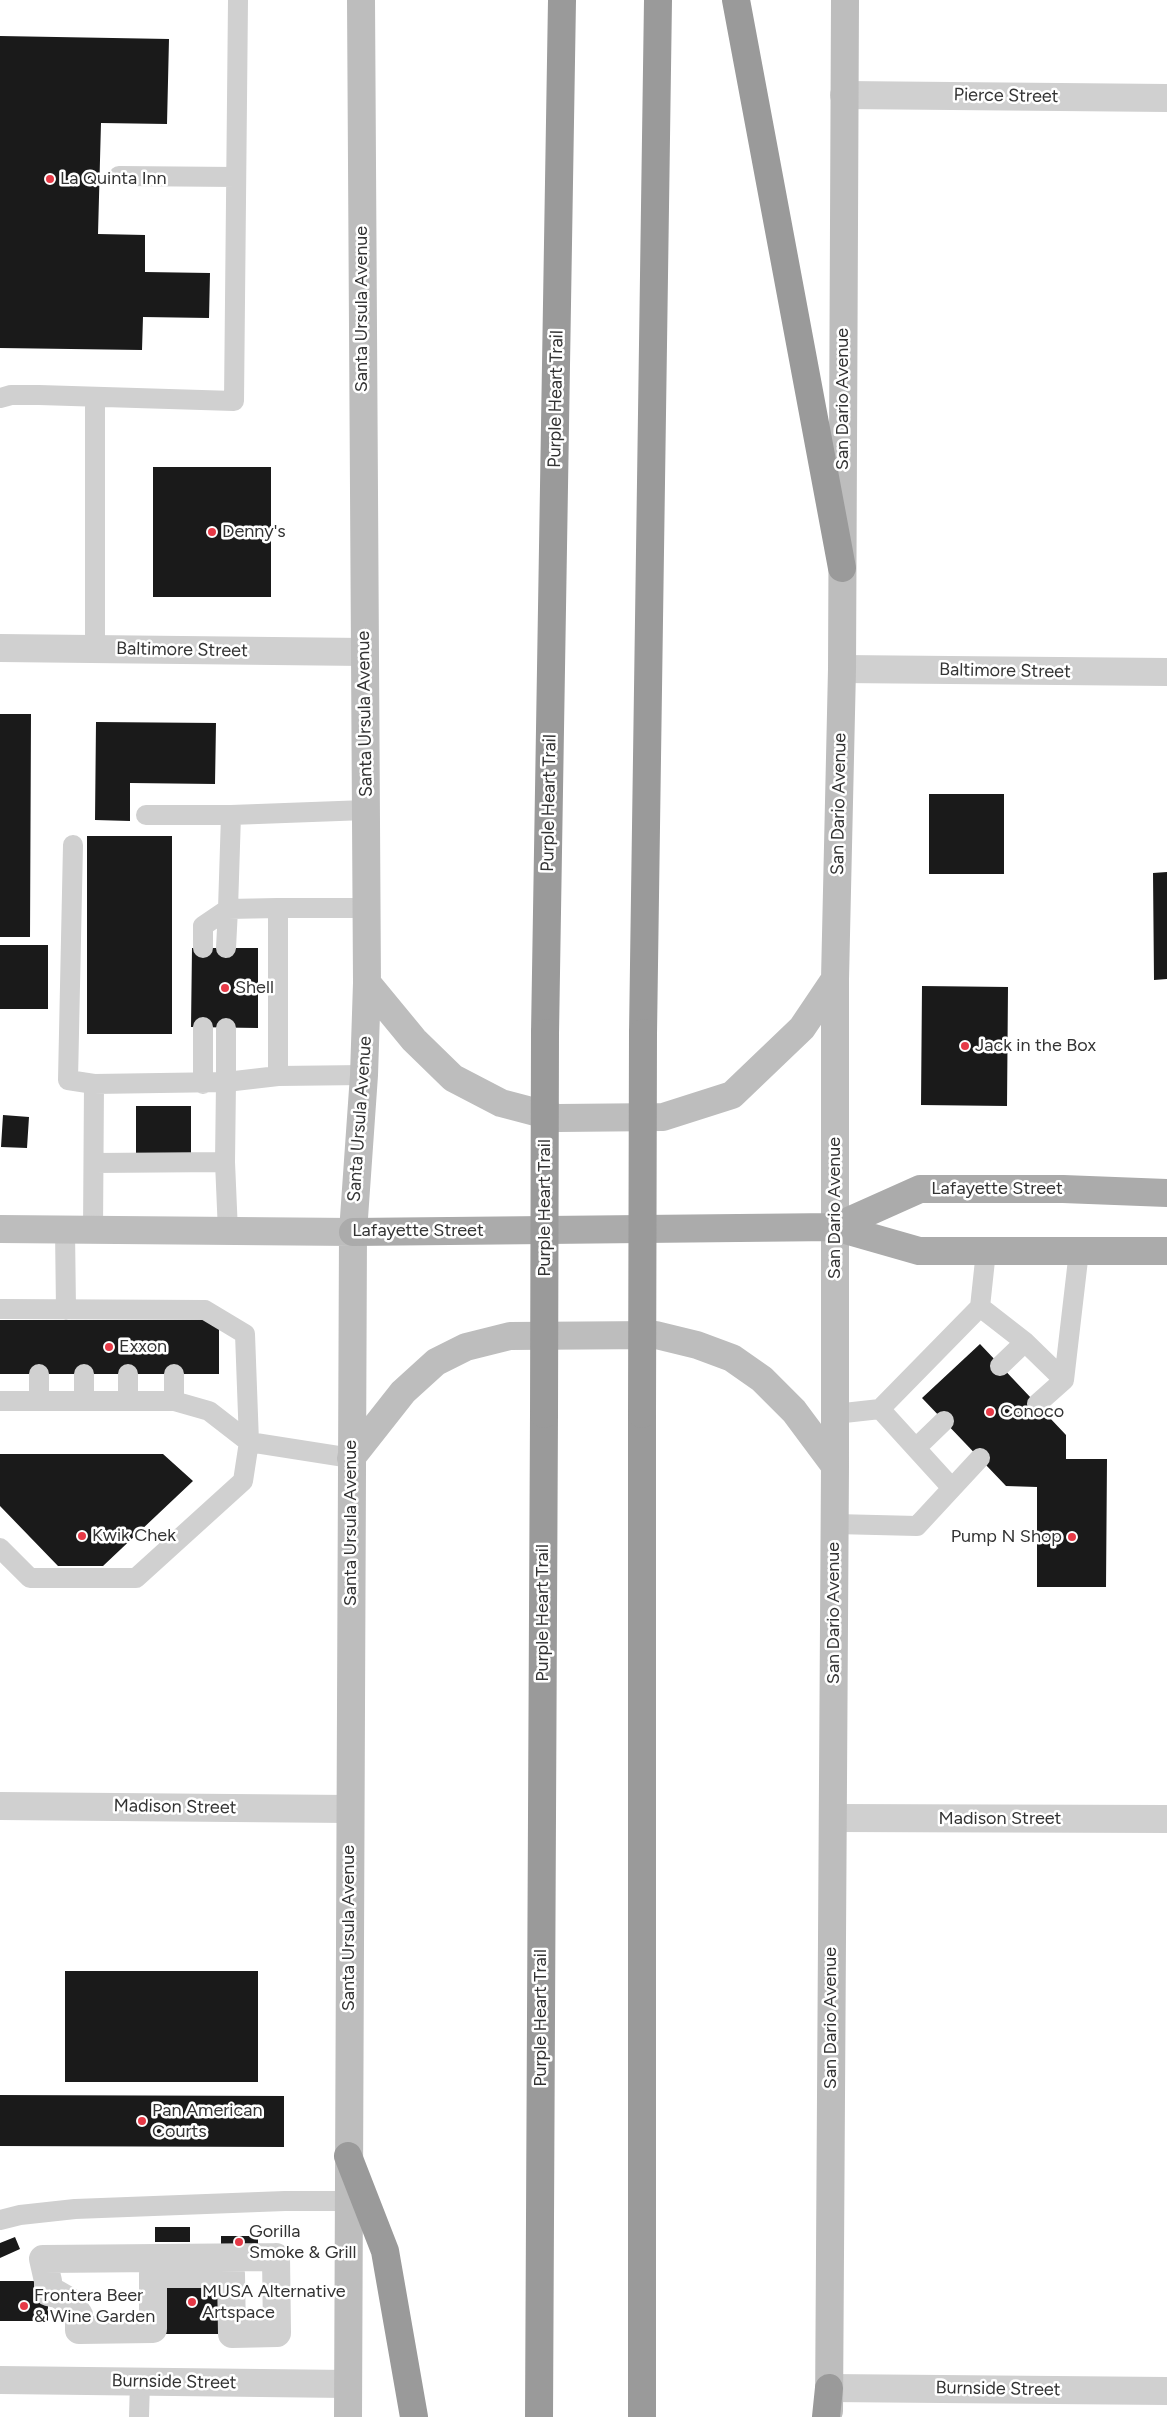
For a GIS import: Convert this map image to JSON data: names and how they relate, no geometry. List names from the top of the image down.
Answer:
{
  "streets": {
    "highway": ["Purple Heart Trail"],
    "main road": ["Santa Ursula Avenue", "San Dario Avenue", "Lafayette Street"],
    "street": [
      "Pierce Street",
      "Baltimore Street",
      "Madison Street",
      "Burnside Street"
    ]
  },
  "crossings": [
    ["Pierce Street", "San Dario Avenue"],
    ["Santa Ursula Avenue", "Baltimore Street"],
    ["Santa Ursula Avenue", "Lafayette Street"],
    ["Santa Ursula Avenue", "Madison Street"],
    ["Santa Ursula Avenue", "Burnside Street"],
    ["San Dario Avenue", "Baltimore Street"],
    ["San Dario Avenue", "Lafayette Street"],
    ["San Dario Avenue", "Madison Street"],
    ["San Dario Avenue", "Burnside Street"]
  ],
  "places": [
    "La Quinta Inn",
    "Denny's",
    "Shell",
    "Jack in the Box",
    "Exxon",
    "Conoco",
    "Kwik Chek",
    "Pump N Shop",
    "Pan American Courts",
    "Gorilla Smoke & Grill",
    "MUSA Alternative Artspace",
    "Frontera Beer & Wine Garden"
  ]
}
